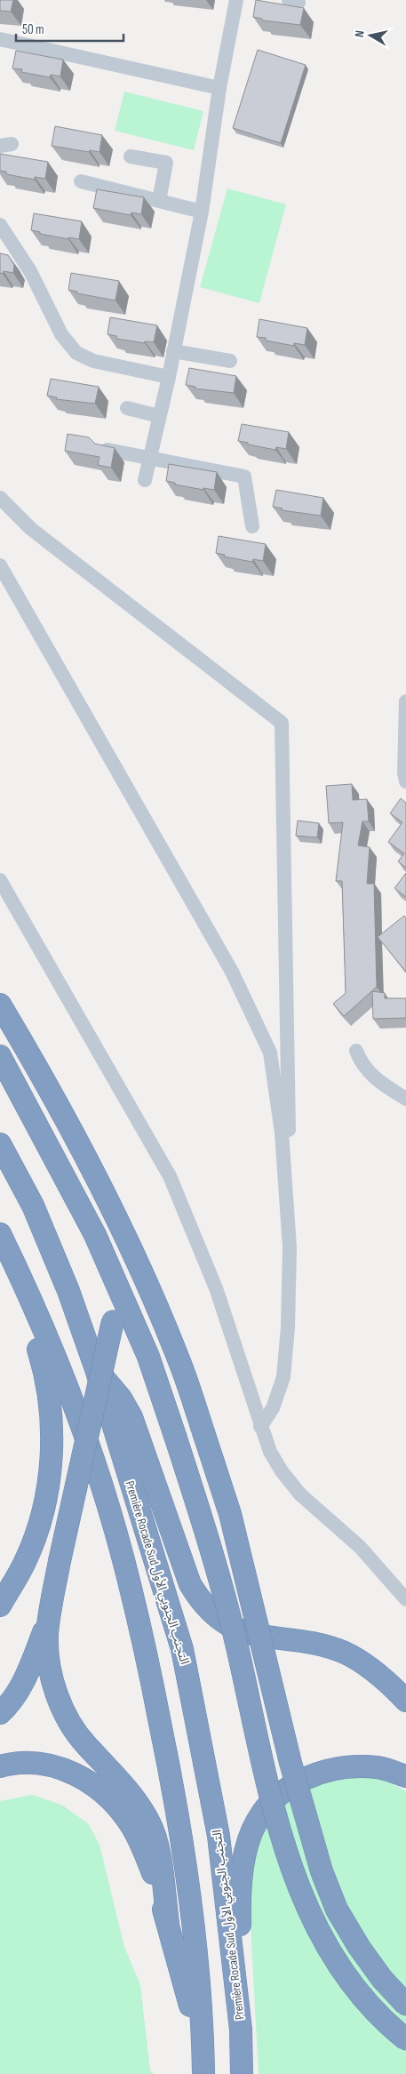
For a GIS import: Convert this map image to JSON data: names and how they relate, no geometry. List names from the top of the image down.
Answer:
{
  "streets": {
    "highway": ["Première Rocade Sud التجنب الجنوبي الأول"]
  },
  "scale_bar": "50 m",
  "north": "left"
}
